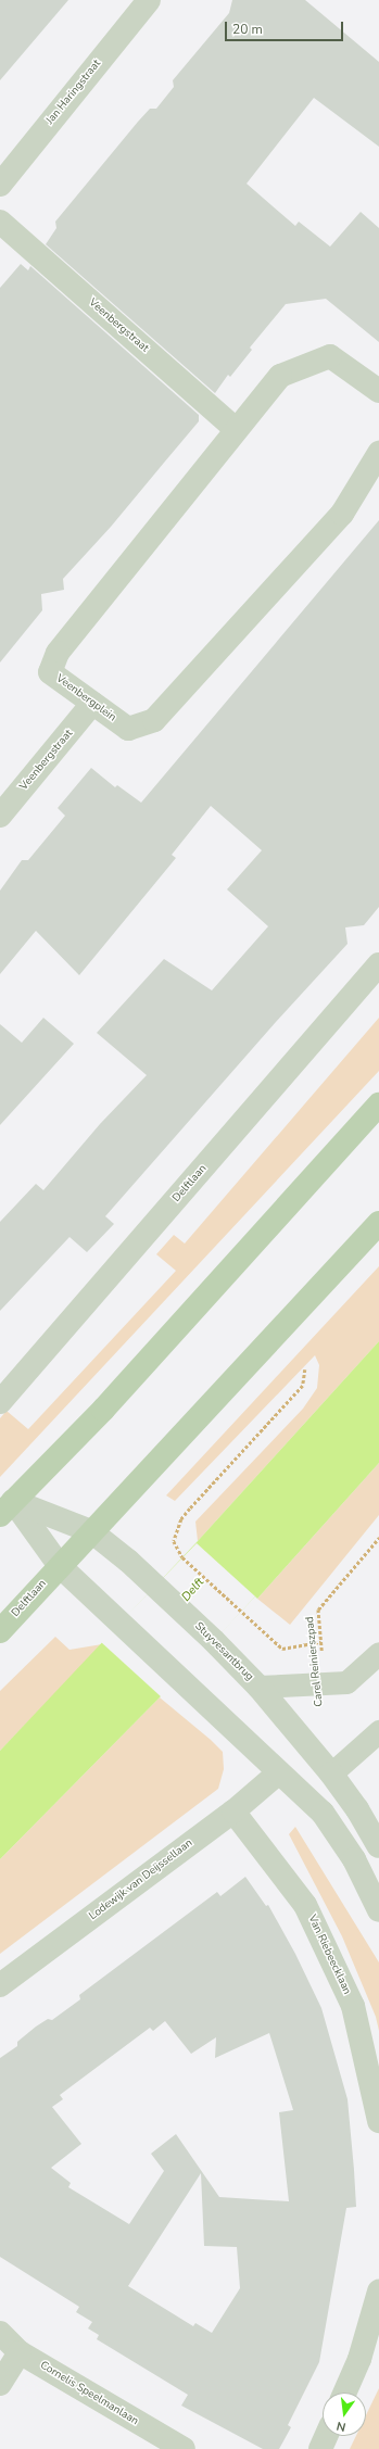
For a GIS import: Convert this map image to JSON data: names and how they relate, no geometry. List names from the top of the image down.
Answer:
{
  "streets": {
    "main road": ["Delftlaan"],
    "street": [
      "Jan Haringstraat",
      "Veenbergstraat",
      "Veenbergplein",
      "Stuyvesantbrug",
      "Lodewijk van Deijssellaan",
      "Van Riebeecklaan",
      "Cornelis Speelmanlaan"
    ],
    "path": ["Carel Reinierszpad"]
  },
  "crossings": [
    ["Veenbergstraat", "Veenbergplein"],
    ["Delftlaan", "Stuyvesantbrug"],
    ["Lodewijk van Deijssellaan", "Van Riebeecklaan"]
  ],
  "water": ["Delft"],
  "scale_bar": "20 m",
  "north": "bottom"
}
